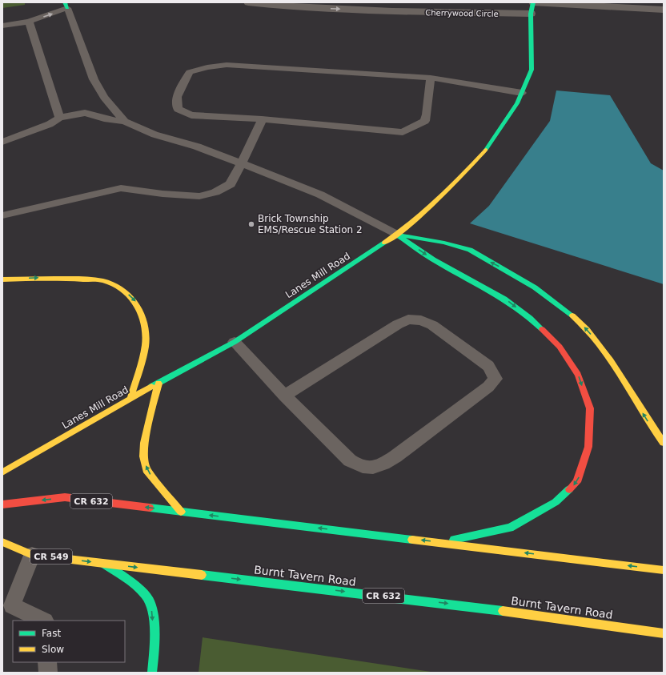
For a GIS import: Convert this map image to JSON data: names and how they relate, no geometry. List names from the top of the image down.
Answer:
{
  "streets": {
    "main road": [
      "Lanes Mill Road",
      "CR 632",
      "CR 549",
      "Burnt Tavern Road"
    ],
    "street": ["Cherrywood Circle"]
  },
  "crossings": [
    ["Cherrywood Circle", "Lanes Mill Road"],
    ["CR 549", "Burnt Tavern Road"]
  ],
  "one_way": ["Cherrywood Circle"],
  "places": ["Brick Township EMS/Rescue Station 2"],
  "legend": ["Fast", "Slow"]
}
